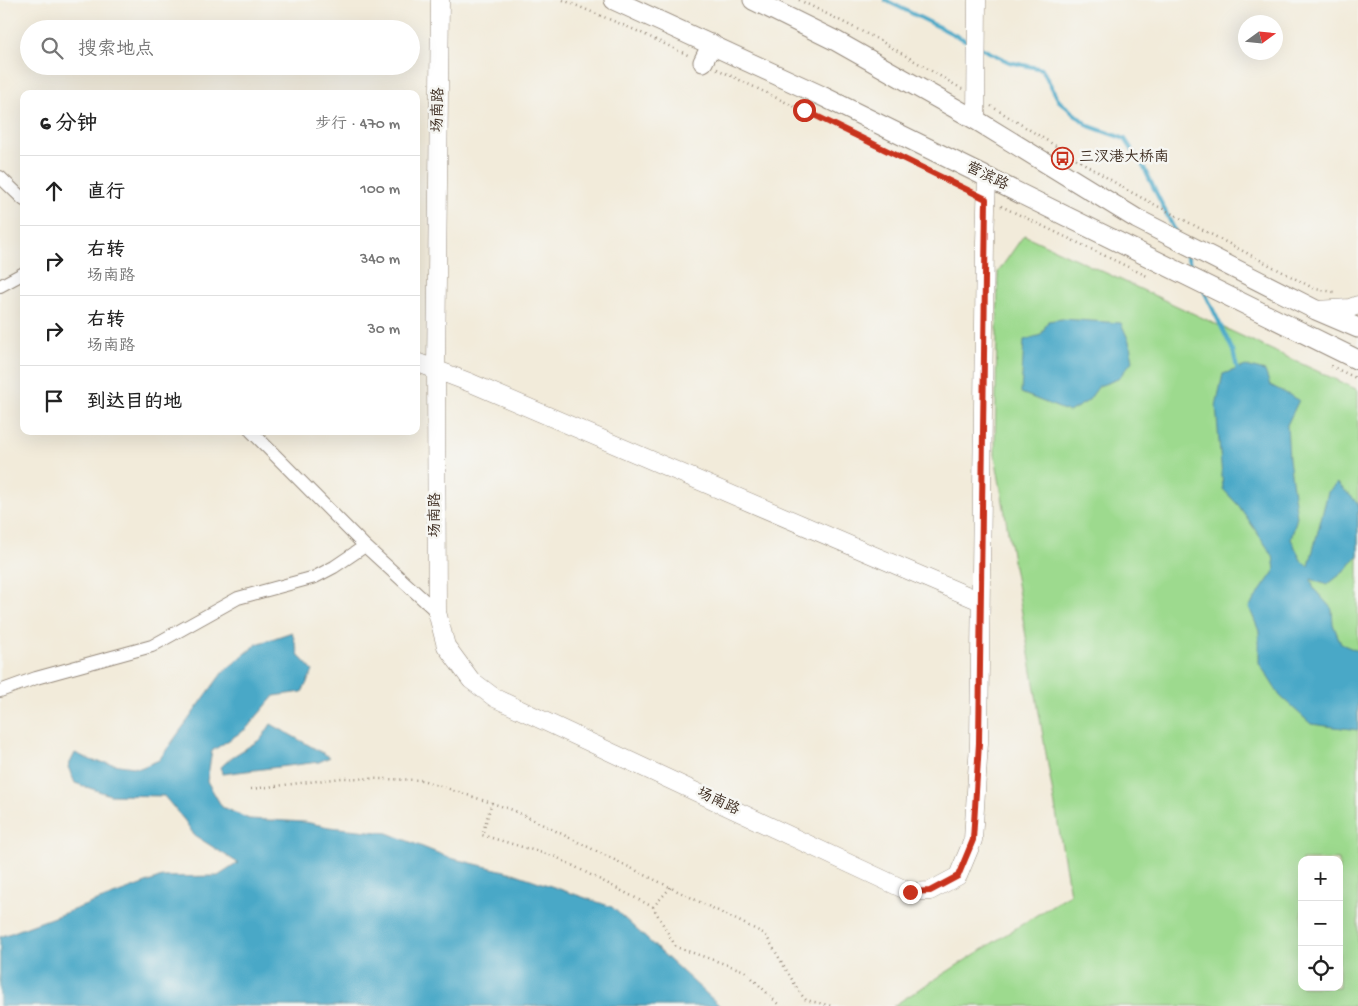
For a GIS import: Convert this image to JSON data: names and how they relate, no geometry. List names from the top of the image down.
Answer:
{
  "streets": {
    "main road": ["营滨路"],
    "street": ["场南路"]
  },
  "crossings": [
    ["场南路", "营滨路"]
  ],
  "places": {
    "bus stop": ["三汊港大桥南"]
  },
  "north": "right",
  "page": {
    "search": "搜索地点",
    "heading": ["6 分钟", "步行 · 470 m"],
    "list": [
      ["直行", "100 m"],
      ["右转", "场南路", "340 m"],
      ["右转", "场南路", "30 m"],
      "到达目的地"
    ],
    "map_buttons": ["+", "−"]
  }
}
